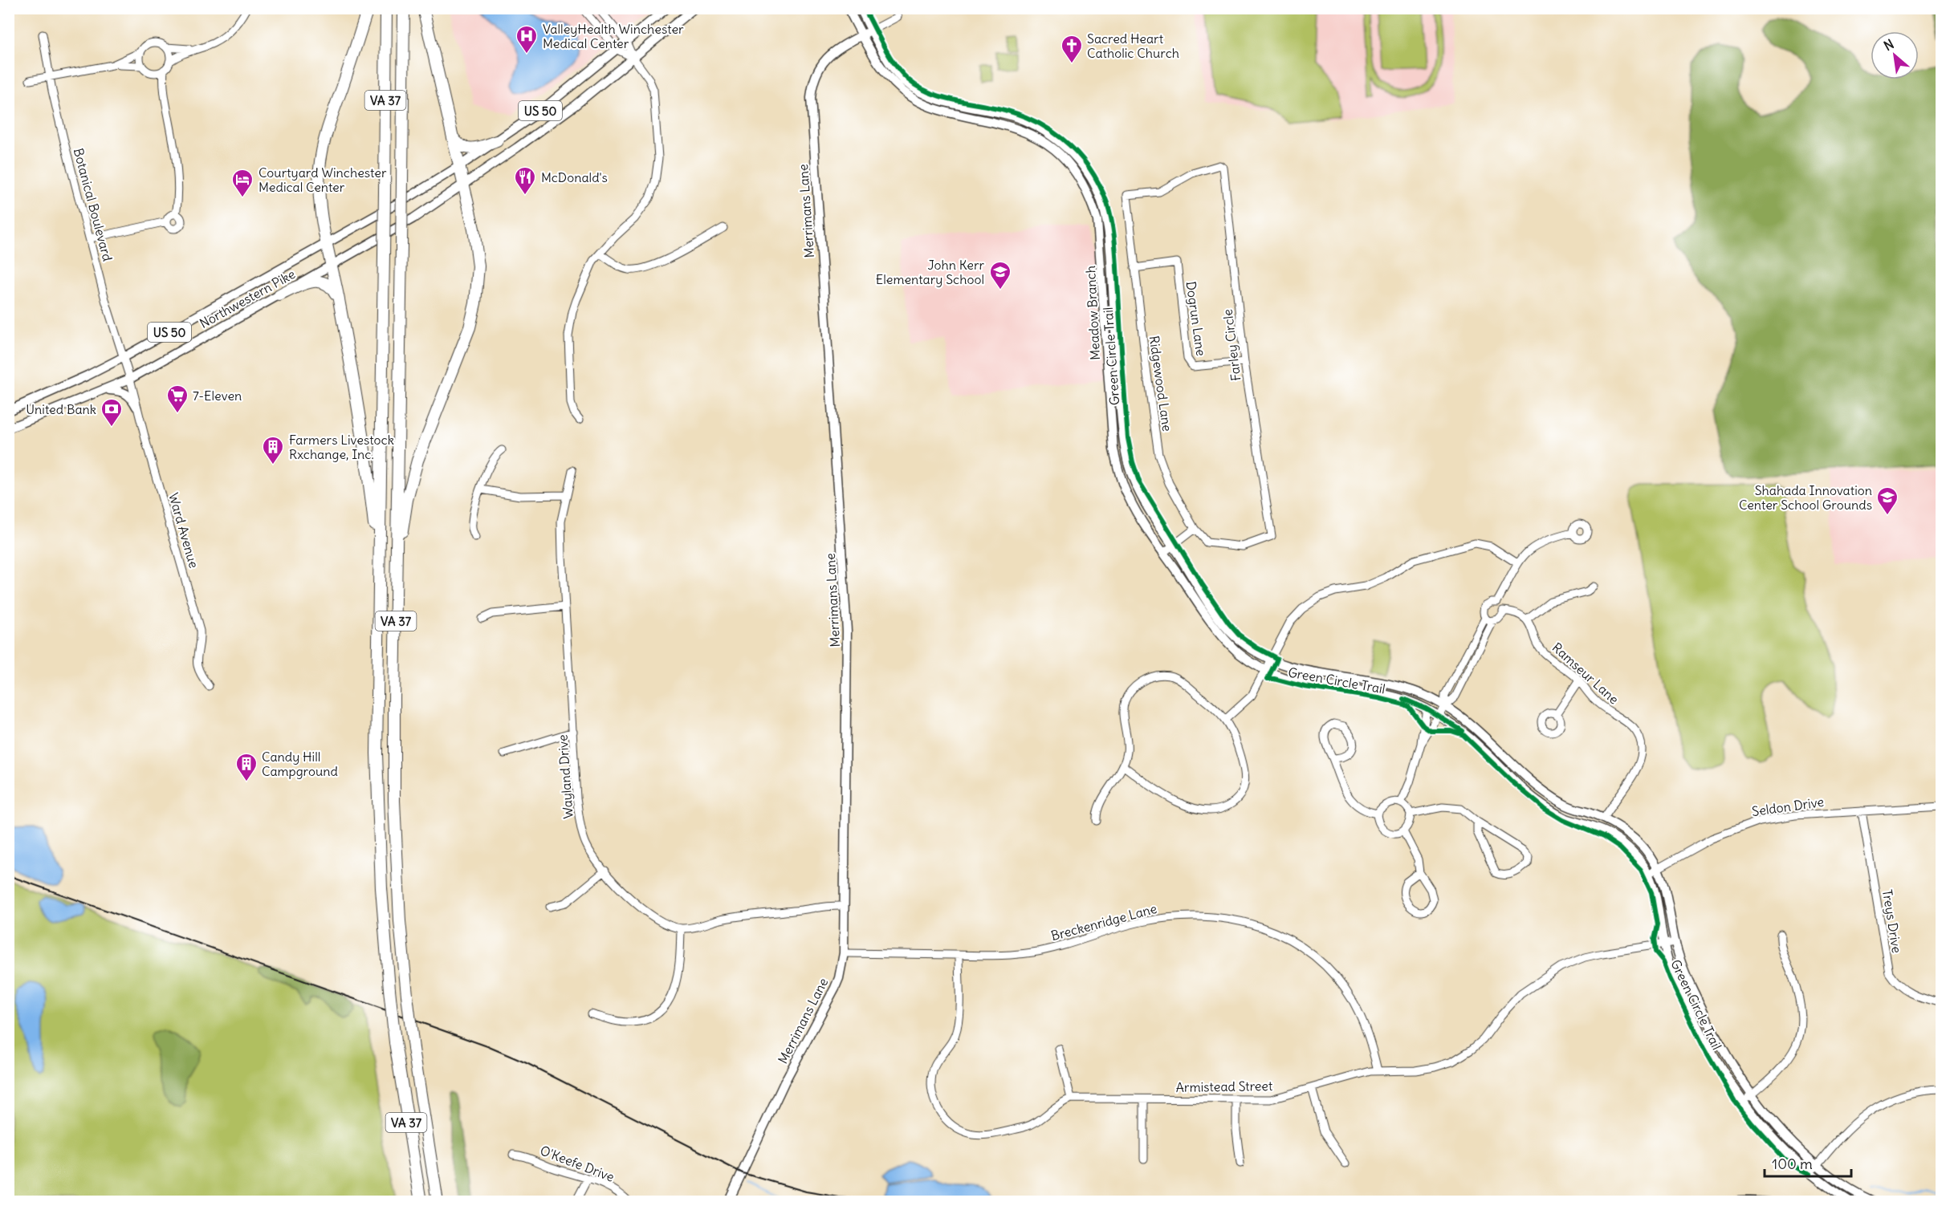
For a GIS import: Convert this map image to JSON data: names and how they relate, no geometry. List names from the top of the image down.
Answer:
{
  "streets": {
    "highway": ["VA 37"],
    "main road": [
      "US 50",
      "Merrimans Lane",
      "Northwestern Pike",
      "Meadow Branch"
    ],
    "street": [
      "Botanical Boulevard",
      "Dogrun Lane",
      "Farley Circle",
      "Ridgewood Lane",
      "Ward Avenue",
      "Ramseur Lane",
      "Wayland Drive",
      "Seldon Drive",
      "Treys Drive",
      "Breckenridge Lane",
      "Armistead Street",
      "O'Keefe Drive"
    ],
    "cycle path": ["Green Circle Trail"]
  },
  "crossings": [
    ["US 50", "Northwestern Pike"],
    ["Botanical Boulevard", "Northwestern Pike"],
    ["Botanical Boulevard", "Ward Avenue"],
    ["Merrimans Lane", "Meadow Branch"],
    ["Merrimans Lane", "Wayland Drive"],
    ["Merrimans Lane", "Breckenridge Lane"],
    ["Northwestern Pike", "Ward Avenue"],
    ["Meadow Branch", "Ramseur Lane"],
    ["Meadow Branch", "Seldon Drive"],
    ["Meadow Branch", "Armistead Street"],
    ["Dogrun Lane", "Farley Circle"],
    ["Dogrun Lane", "Ridgewood Lane"],
    ["Farley Circle", "Ridgewood Lane"],
    ["Seldon Drive", "Treys Drive"],
    ["Breckenridge Lane", "Armistead Street"]
  ],
  "places": {
    "hospital": ["ValleyHealth Winchester Medical Center"],
    "church": ["Sacred Heart Catholic Church"],
    "restaurant": ["McDonald's"],
    "hotel": ["Courtyard Winchester Medical Center"],
    "school or university": ["John Kerr Elementary School", "Shahada Innovation Center School Grounds"],
    "supermarket": ["7-Eleven"],
    "bank": ["United Bank"],
    "building": ["Farmers Livestock Rxchange, Inc.", "Candy Hill Campground"]
  },
  "scale_bar": "100 m",
  "north": "top left"
}
